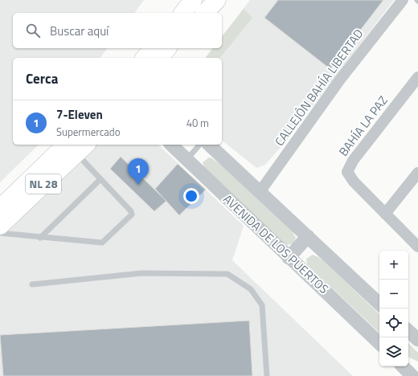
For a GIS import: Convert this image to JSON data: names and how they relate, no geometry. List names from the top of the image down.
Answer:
{
  "streets": {
    "main road": ["NL 28"],
    "street": ["CALLEJÓN BAHÍA LIBERTAD", "BAHÍA LA PAZ", "AVENIDA DE LOS PUERTOS"]
  },
  "page": {
    "search": "Buscar aquí",
    "heading": "Cerca",
    "list": [
      {
        "mark": "1",
        "name": "7-Eleven",
        "note": "Supermercado",
        "value": "40 m"
      }
    ],
    "pins": "1",
    "map_buttons": ["+", "−"]
  }
}
